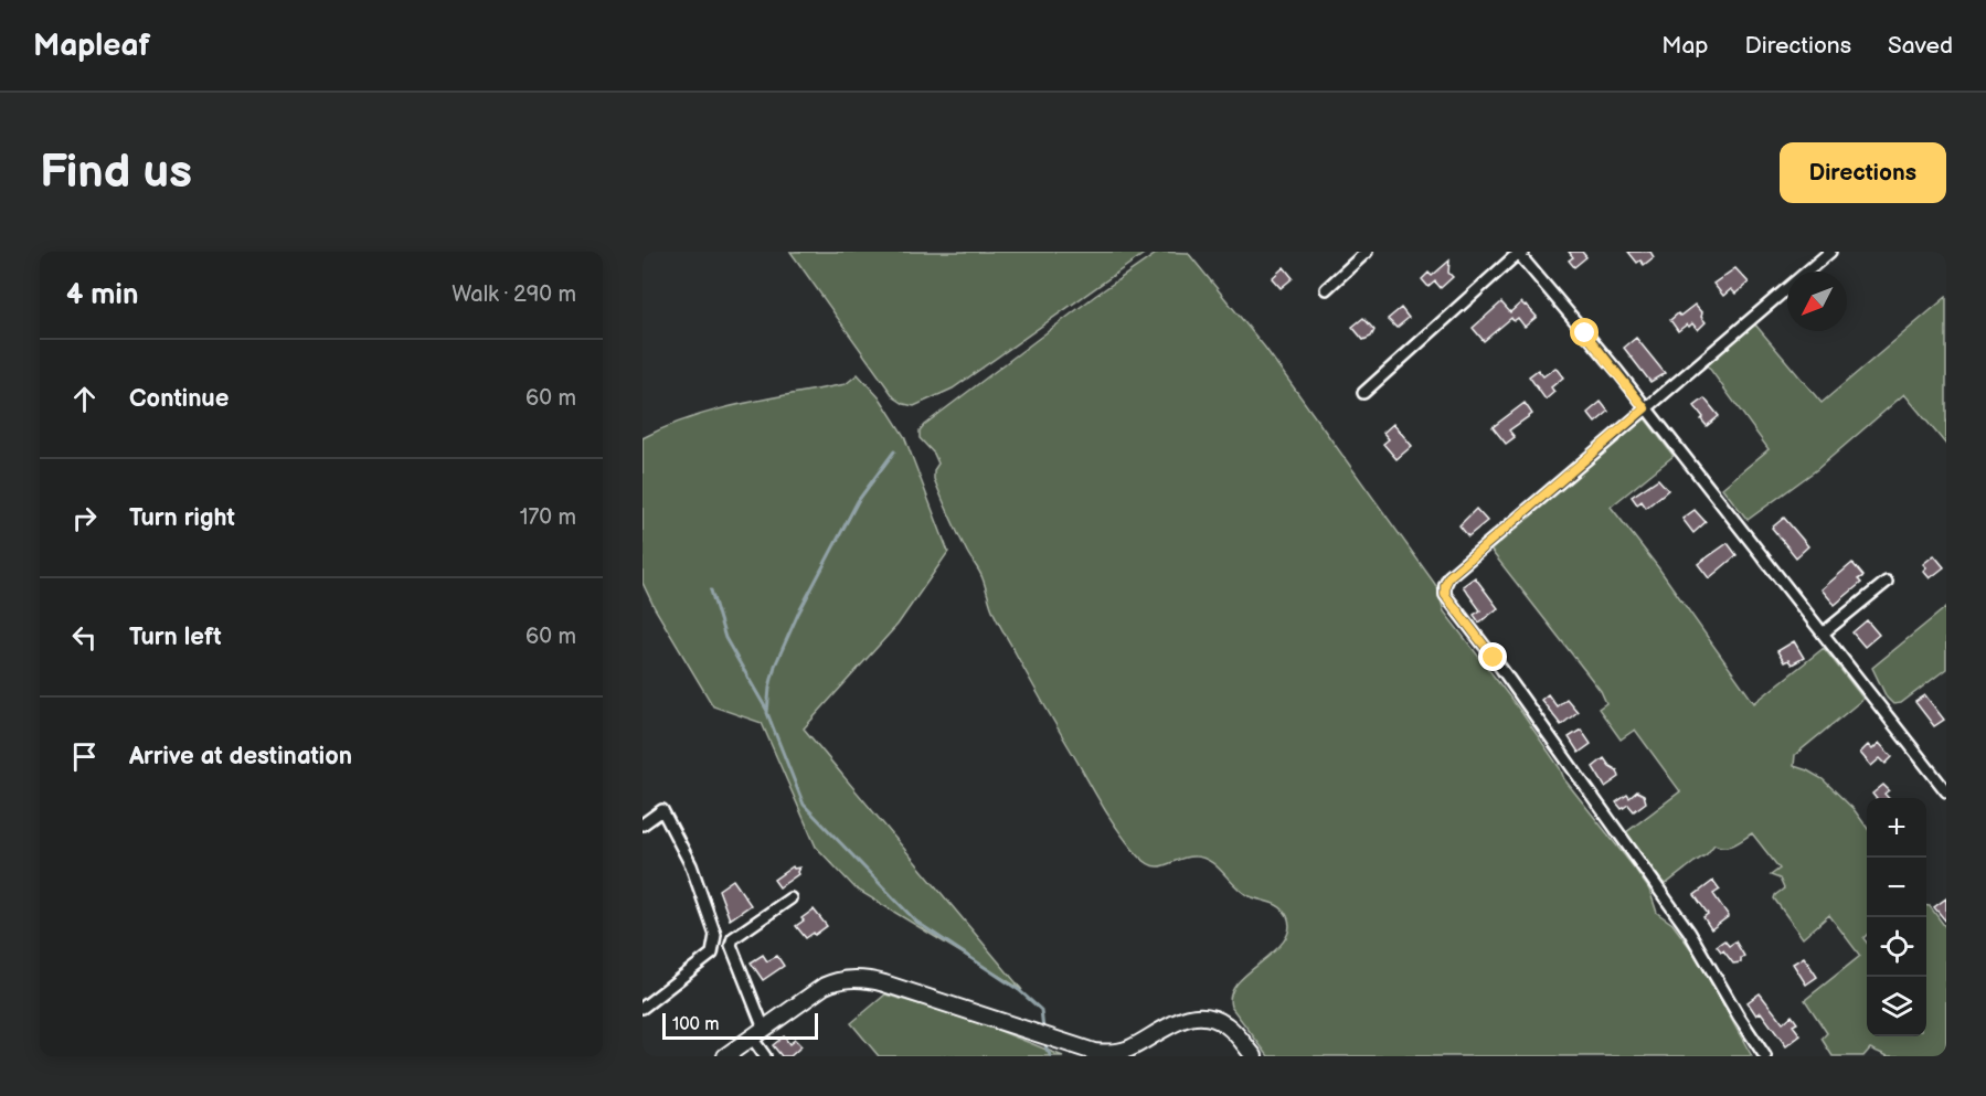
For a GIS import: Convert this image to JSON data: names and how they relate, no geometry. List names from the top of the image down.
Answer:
{
  "scale_bar": "100 m",
  "north": "bottom left",
  "page": {
    "header": "Mapleaf",
    "nav": ["Map", "Directions", "Saved"],
    "buttons": "Directions",
    "title": "Find us",
    "heading": ["4 min", "Walk · 290 m"],
    "list": [
      ["Continue", "60 m"],
      ["Turn right", "170 m"],
      ["Turn left", "60 m"],
      "Arrive at destination"
    ],
    "map_buttons": ["+", "−"],
    "scale": "100 m"
  }
}
